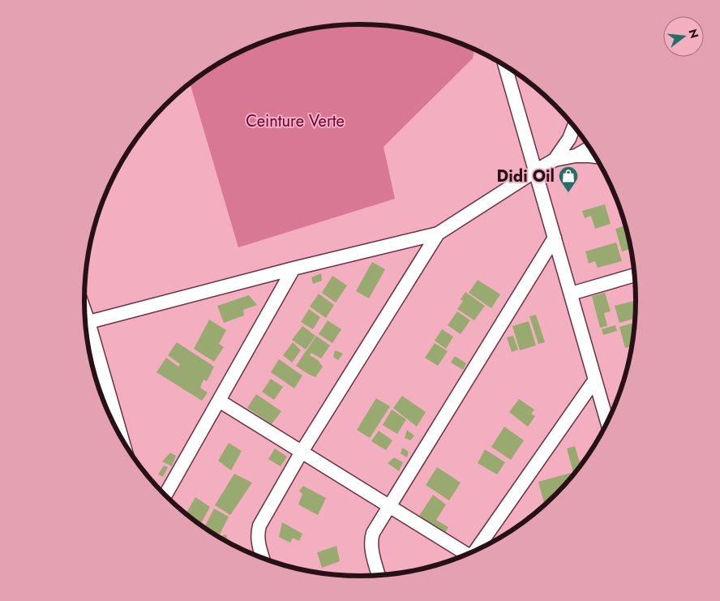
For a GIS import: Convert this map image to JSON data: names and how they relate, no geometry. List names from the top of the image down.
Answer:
{
  "parks": ["Ceinture Verte"],
  "places": {
    "shop": ["Didi Oil"]
  },
  "north": "right"
}
